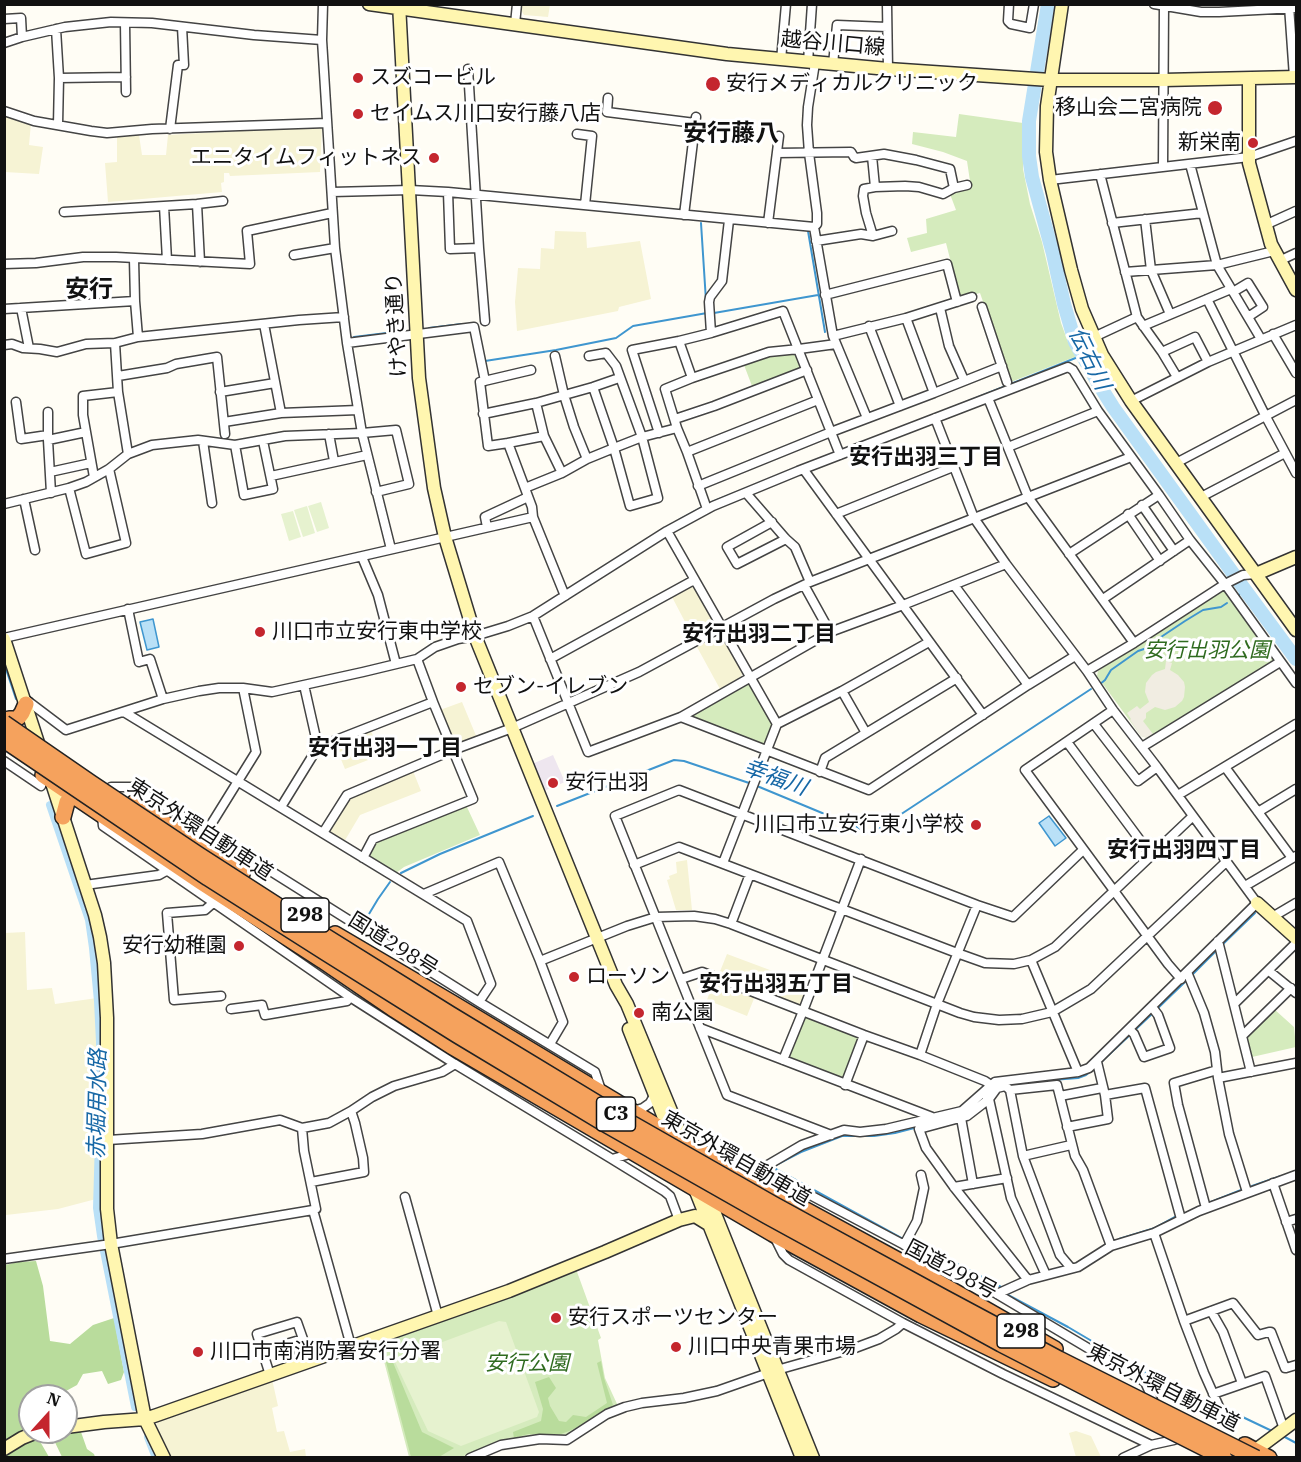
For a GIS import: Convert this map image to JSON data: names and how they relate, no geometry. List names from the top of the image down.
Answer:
{
  "streets": {
    "highway": [
      "東京外環自動車道",
      "298",
      "国道298号",
      "C3"
    ],
    "street": ["越谷川口線", "けやき通り"]
  },
  "crossings": [
    ["越谷川口線", "けやき通り"],
    ["東京外環自動車道", "国道298号"]
  ],
  "districts": [
    "安行藤八",
    "安行",
    "安行出羽三丁目",
    "安行出羽二丁目",
    "安行出羽一丁目",
    "安行出羽四丁目",
    "安行出羽五丁目"
  ],
  "water": ["伝右川", "幸福川", "赤堀用水路"],
  "parks": ["安行出羽公園", "安行公園"],
  "places": [
    "スズコービル",
    "安行メディカルクリニック",
    "移山会二宮病院",
    "セイムス川口安行藤八店",
    "新栄南",
    "エニタイムフィットネス",
    "川口市立安行東中学校",
    "セブン-イレブン",
    "安行出羽",
    "川口市立安行東小学校",
    "安行幼稚園",
    "ローソン",
    "南公園",
    "安行スポーツセンター",
    "川口中央青果市場",
    "川口市南消防署安行分署"
  ],
  "north": "top"
}
